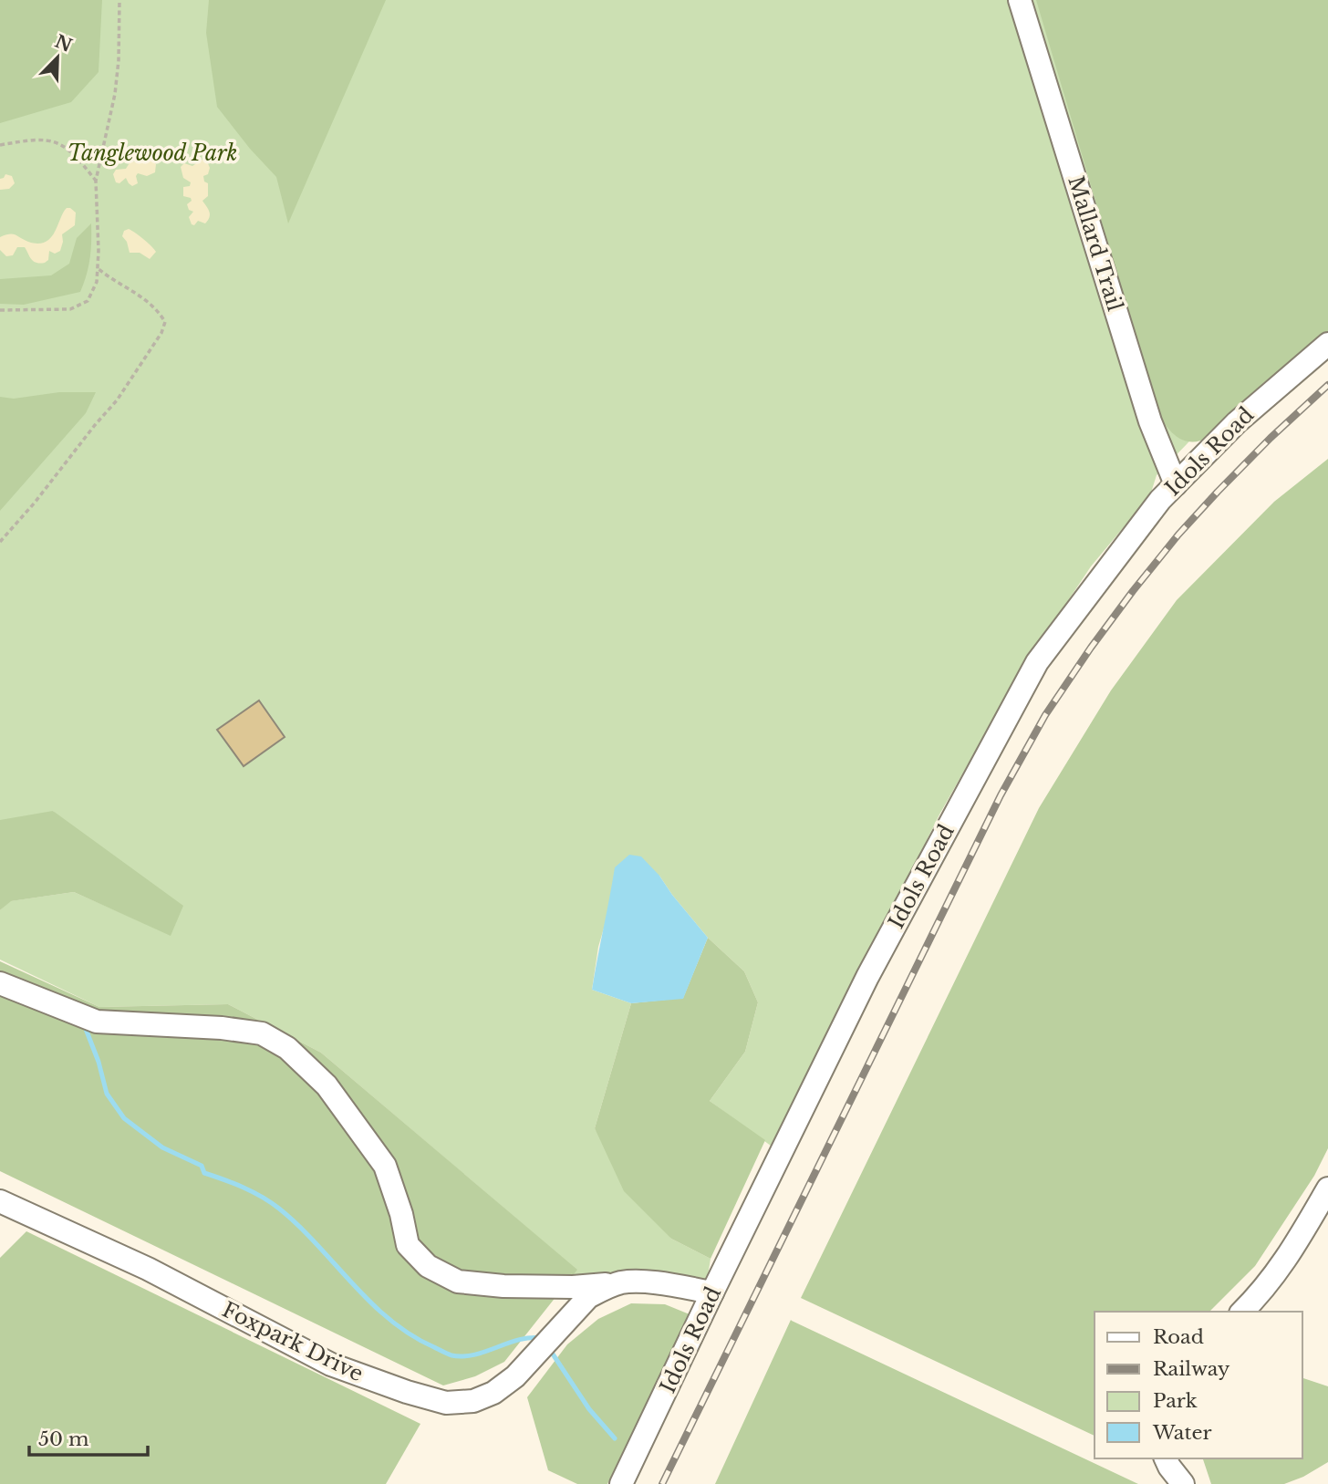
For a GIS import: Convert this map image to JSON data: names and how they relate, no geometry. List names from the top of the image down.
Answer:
{
  "streets": {
    "street": ["Mallard Trail", "Idols Road", "Foxpark Drive"]
  },
  "crossings": [
    ["Mallard Trail", "Idols Road"],
    ["Idols Road", "Foxpark Drive"]
  ],
  "parks": ["Tanglewood Park"],
  "legend": [
    "Road",
    "Railway",
    "Park",
    "Water"
  ],
  "scale_bar": "50 m",
  "north": "top right"
}
